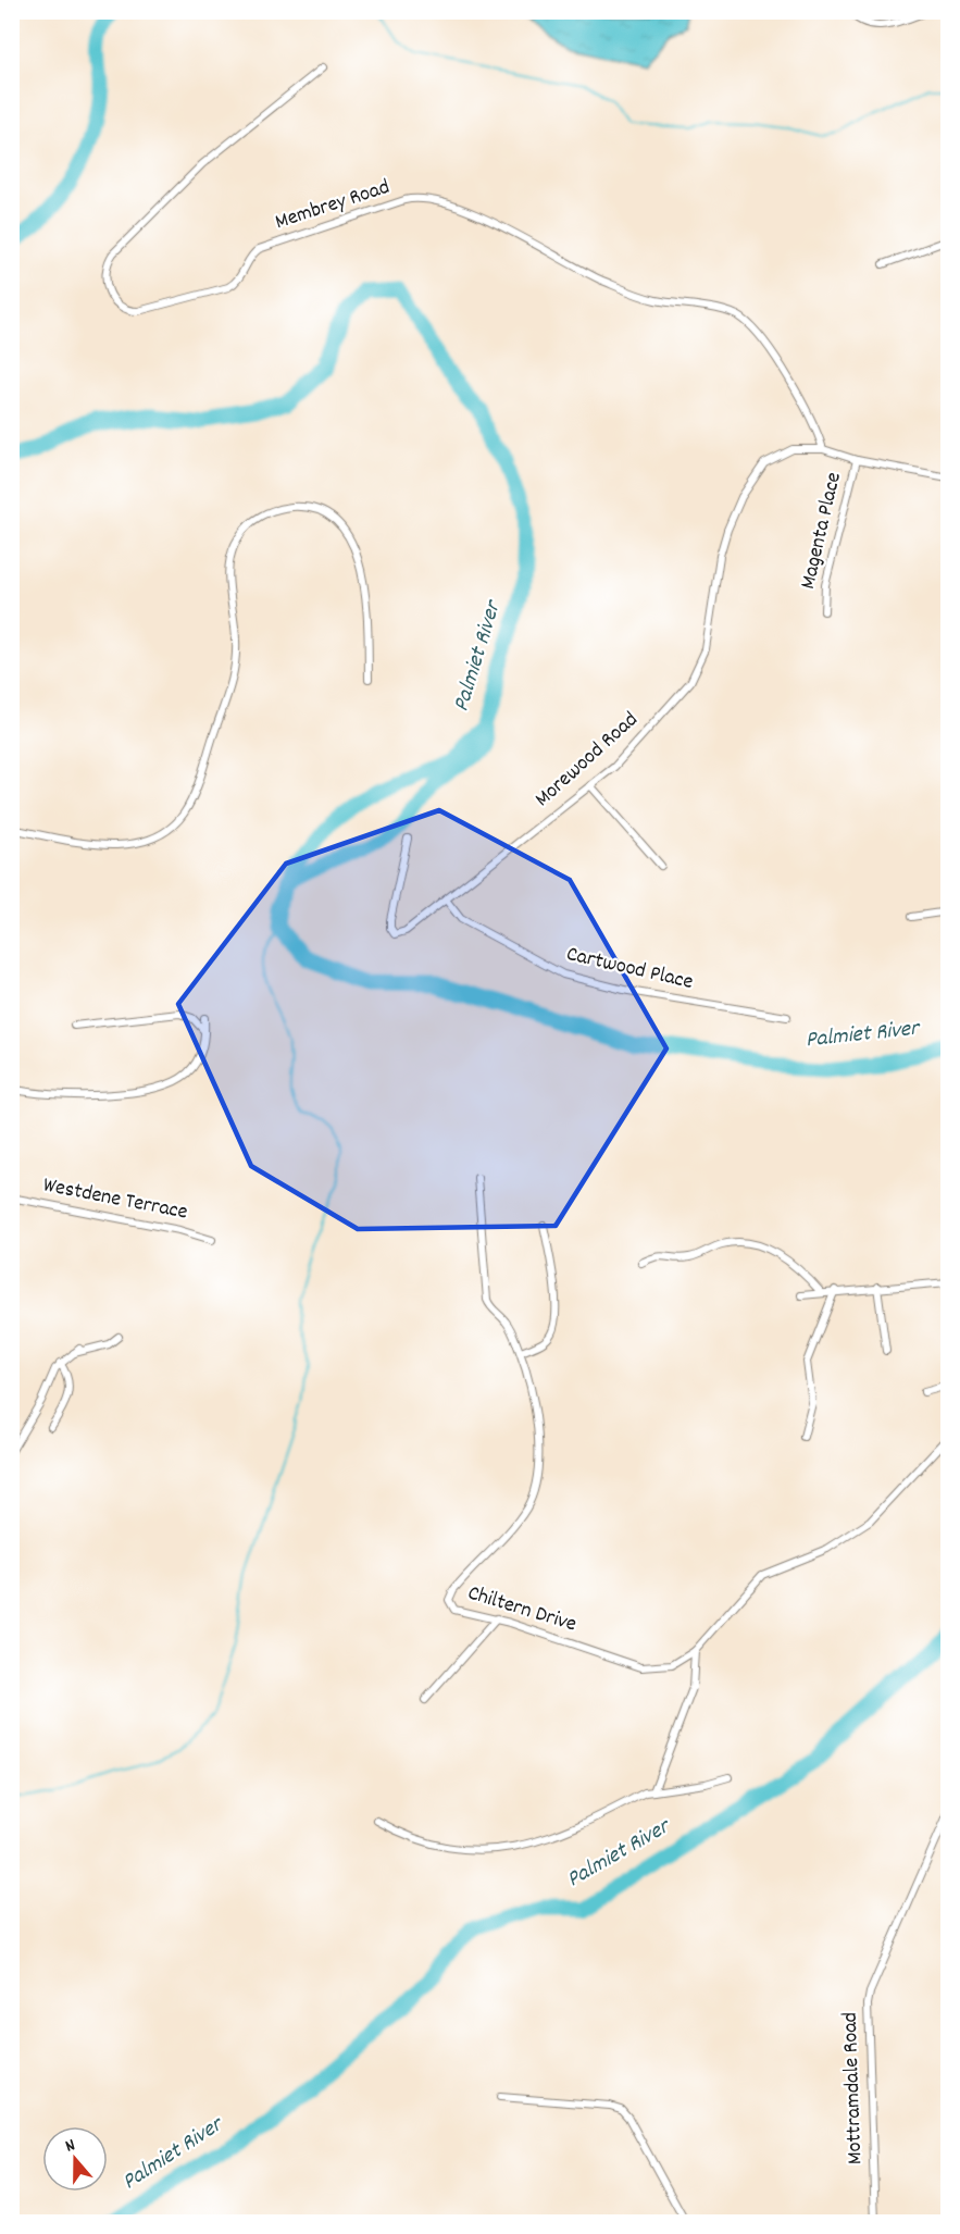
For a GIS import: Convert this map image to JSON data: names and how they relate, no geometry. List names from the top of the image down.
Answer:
{
  "streets": {
    "street": [
      "Membrey Road",
      "Magenta Place",
      "Morewood Road",
      "Cartwood Place",
      "Westdene Terrace",
      "Chiltern Drive",
      "Mottramdale Road"
    ]
  },
  "crossings": [
    ["Membrey Road", "Morewood Road"],
    ["Magenta Place", "Morewood Road"],
    ["Morewood Road", "Cartwood Place"]
  ],
  "water": ["Palmiet River"],
  "north": "top"
}
